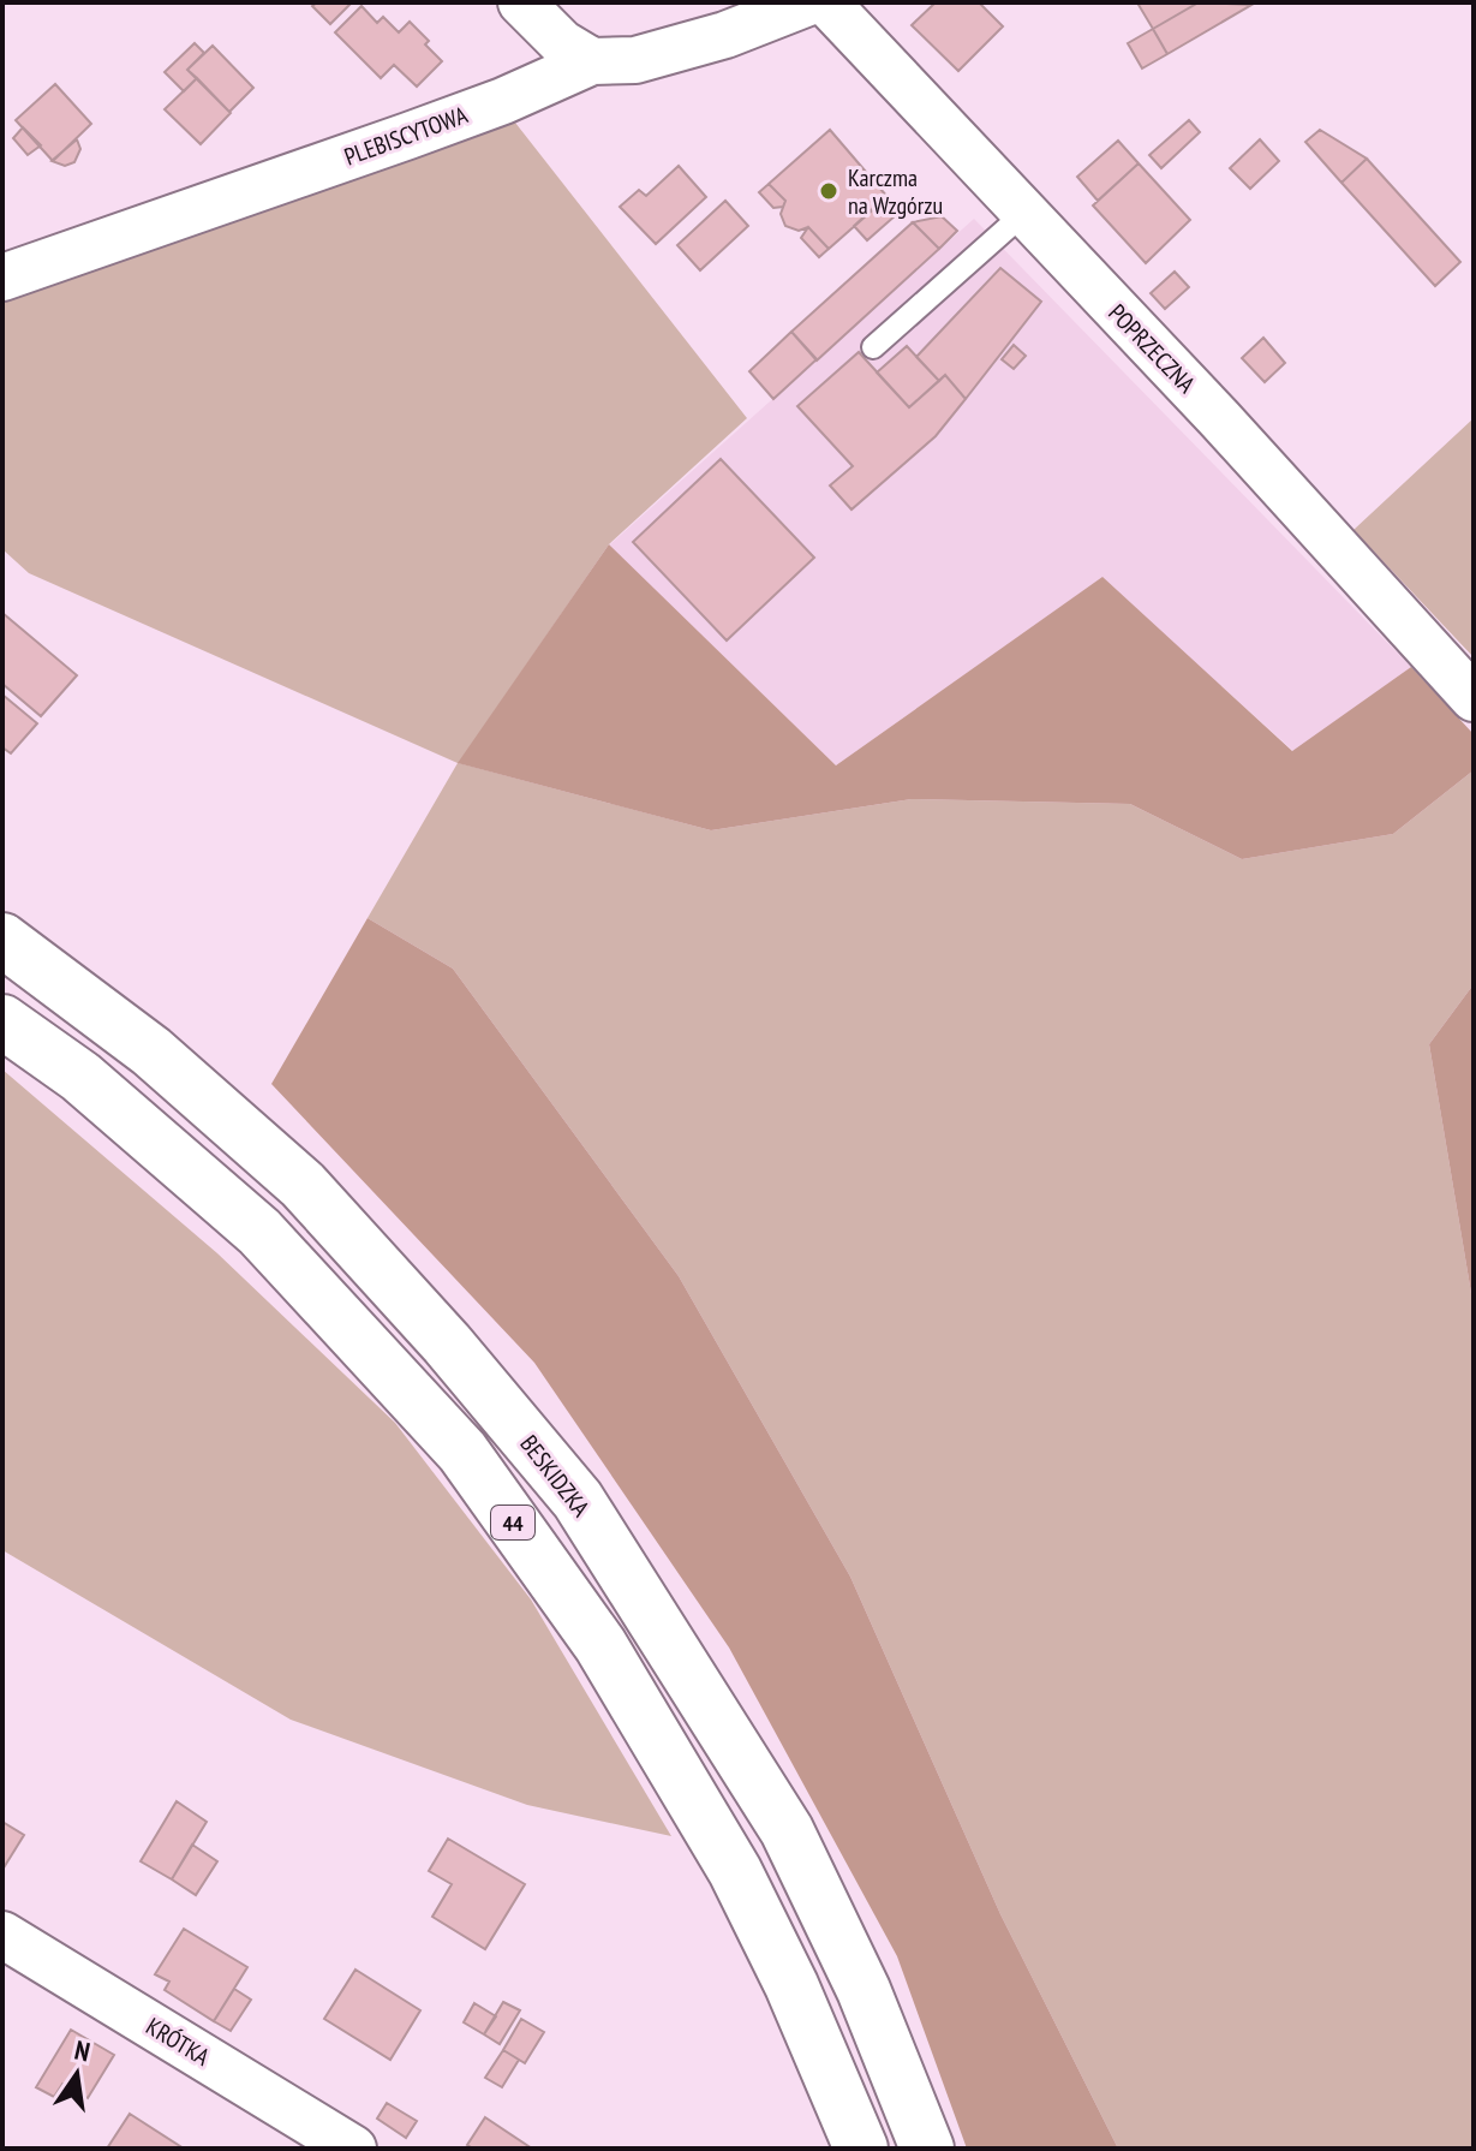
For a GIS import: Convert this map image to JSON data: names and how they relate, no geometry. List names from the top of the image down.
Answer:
{
  "streets": {
    "main road": ["BESKIDZKA", "44"],
    "street": ["PLEBISCYTOWA", "POPRZECZNA", "KRÓTKA"]
  },
  "places": ["Karczma na Wzgórzu"],
  "north": "top"
}
